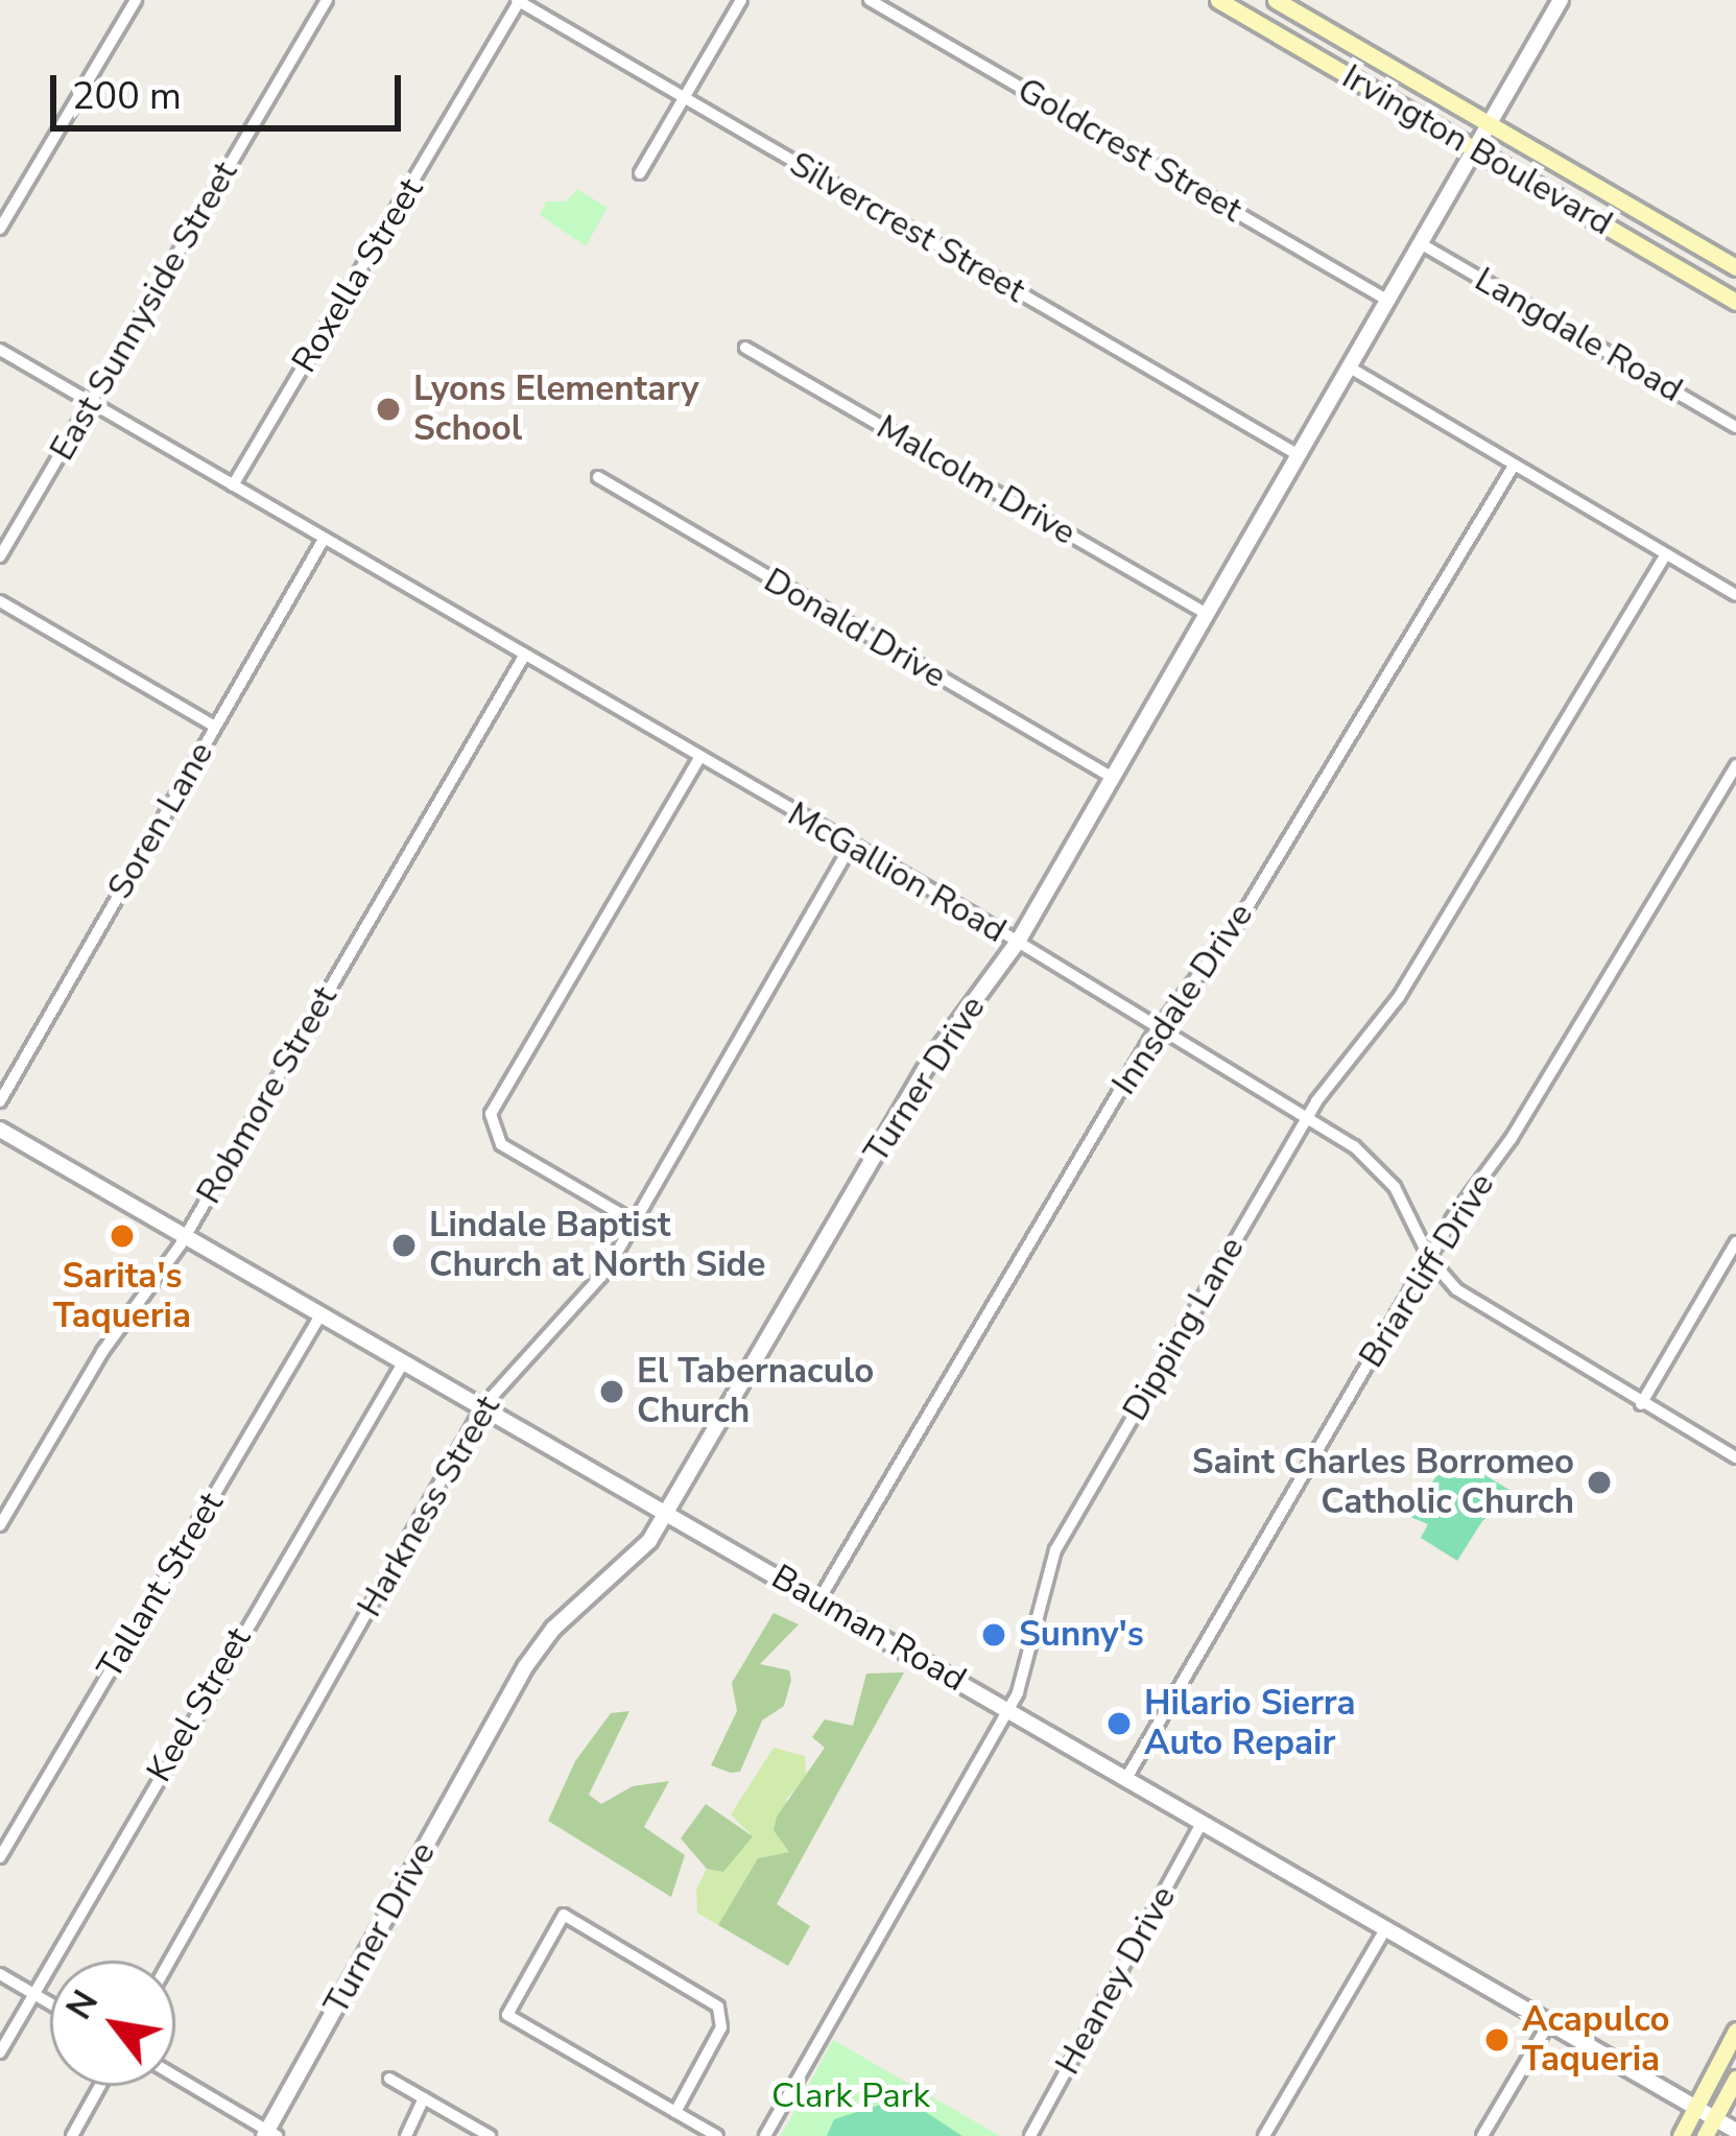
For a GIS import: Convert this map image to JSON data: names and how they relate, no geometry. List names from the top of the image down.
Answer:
{
  "streets": {
    "main road": ["Irvington Boulevard"],
    "street": [
      "Goldcrest Street",
      "Silvercrest Street",
      "Roxella Street",
      "East Sunnyside Street",
      "Langdale Road",
      "Malcolm Drive",
      "Donald Drive",
      "Soren Lane",
      "McGallion Road",
      "Innsdale Drive",
      "Turner Drive",
      "Robmore Street",
      "Briarcliff Drive",
      "Dipping Lane",
      "Harkness Street",
      "Tallant Street",
      "Bauman Road",
      "Keel Street",
      "Heaney Drive"
    ]
  },
  "crossings": [
    ["Goldcrest Street", "Turner Drive"],
    ["Irvington Boulevard", "Turner Drive"],
    ["Silvercrest Street", "Roxella Street"],
    ["Silvercrest Street", "Turner Drive"],
    ["Roxella Street", "McGallion Road"],
    ["East Sunnyside Street", "McGallion Road"],
    ["Langdale Road", "Turner Drive"],
    ["Malcolm Drive", "Turner Drive"],
    ["Donald Drive", "Turner Drive"],
    ["Soren Lane", "McGallion Road"],
    ["McGallion Road", "Innsdale Drive"],
    ["McGallion Road", "Turner Drive"],
    ["McGallion Road", "Robmore Street"],
    ["McGallion Road", "Briarcliff Drive"],
    ["McGallion Road", "Dipping Lane"],
    ["McGallion Road", "Harkness Street"],
    ["Innsdale Drive", "Bauman Road"],
    ["Turner Drive", "Bauman Road"],
    ["Robmore Street", "Bauman Road"],
    ["Briarcliff Drive", "Bauman Road"],
    ["Dipping Lane", "Bauman Road"],
    ["Harkness Street", "Bauman Road"],
    ["Tallant Street", "Bauman Road"],
    ["Bauman Road", "Keel Street"],
    ["Bauman Road", "Heaney Drive"]
  ],
  "parks": ["Clark Park"],
  "places": [
    "Lyons Elementary School",
    "Sarita's Taqueria",
    "Lindale Baptist Church at North Side",
    "El Tabernaculo Church",
    "Saint Charles Borromeo Catholic Church",
    "Sunny's",
    "Hilario Sierra Auto Repair",
    "Acapulco Taqueria"
  ],
  "scale_bar": "200 m",
  "north": "top left"
}
